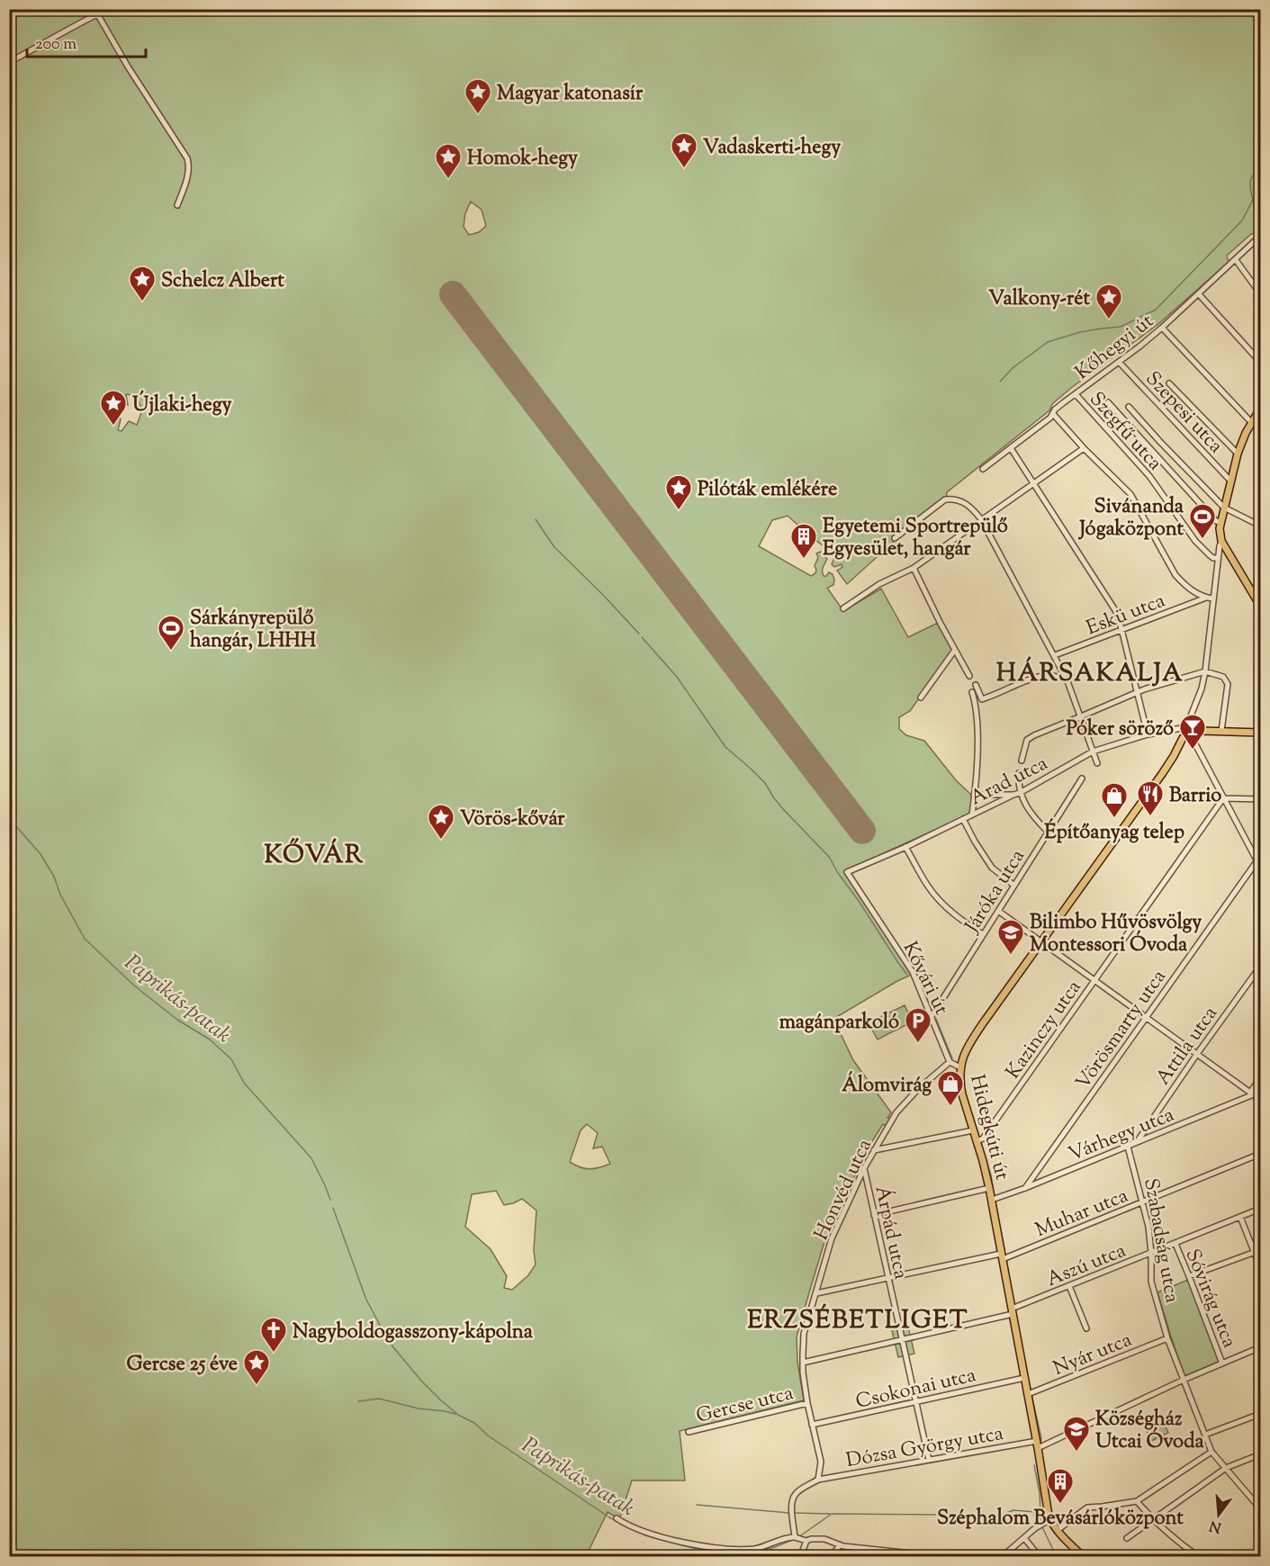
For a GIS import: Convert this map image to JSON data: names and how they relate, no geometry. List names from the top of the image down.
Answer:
{
  "streets": {
    "main road": ["Hidegkúti út"],
    "street": [
      "Kőhegyi út",
      "Szepesi utca",
      "Szegfű utca",
      "Eskü utca",
      "Arad utca",
      "Járóka utca",
      "Kővári út",
      "Kazinczy utca",
      "Vörösmarty utca",
      "Attila utca",
      "Várhegy utca",
      "Honvéd utca",
      "Muhar utca",
      "Árpád utca",
      "Szabadság utca",
      "Aszú utca",
      "Sóvirág utca",
      "Nyár utca",
      "Csokonai utca",
      "Gercse utca",
      "Dózsa György utca"
    ]
  },
  "crossings": [
    ["Kőhegyi út", "Szepesi utca"],
    ["Kőhegyi út", "Szegfű utca"],
    ["Arad utca", "Kővári út"],
    ["Arad utca", "Hidegkúti út"],
    ["Járóka utca", "Kővári út"],
    ["Kővári út", "Honvéd utca"],
    ["Kazinczy utca", "Hidegkúti út"],
    ["Vörösmarty utca", "Várhegy utca"],
    ["Attila utca", "Várhegy utca"],
    ["Hidegkúti út", "Várhegy utca"],
    ["Hidegkúti út", "Muhar utca"],
    ["Hidegkúti út", "Aszú utca"],
    ["Hidegkúti út", "Nyár utca"],
    ["Hidegkúti út", "Csokonai utca"],
    ["Hidegkúti út", "Dózsa György utca"],
    ["Várhegy utca", "Szabadság utca"],
    ["Honvéd utca", "Muhar utca"],
    ["Honvéd utca", "Árpád utca"],
    ["Honvéd utca", "Aszú utca"],
    ["Honvéd utca", "Csokonai utca"],
    ["Honvéd utca", "Gercse utca"],
    ["Honvéd utca", "Dózsa György utca"],
    ["Muhar utca", "Árpád utca"],
    ["Muhar utca", "Szabadság utca"],
    ["Árpád utca", "Aszú utca"],
    ["Árpád utca", "Csokonai utca"],
    ["Árpád utca", "Dózsa György utca"],
    ["Szabadság utca", "Aszú utca"],
    ["Szabadság utca", "Nyár utca"],
    ["Szabadság utca", "Dózsa György utca"],
    ["Aszú utca", "Sóvirág utca"],
    ["Sóvirág utca", "Dózsa György utca"]
  ],
  "districts": ["HÁRSAKALJA", "KŐVÁR", "ERZSÉBETLIGET"],
  "water": ["Paprikás-patak"],
  "places": {
    "place": [
      "Magyar katonasír",
      "Vadaskerti-hegy",
      "Homok-hegy",
      "Schelcz Albert",
      "Valkony-rét",
      "Újlaki-hegy",
      "Pilóták emlékére",
      "Vörös-kővár",
      "Gercse 25 éve"
    ],
    "sports": ["Sivánanda Jógaközpont", "Sárkányrepülő hangár, LHHH"],
    "building": ["Egyetemi Sportrepülő Egyesület, hangár", "Széphalom Bevásárlóközpont"],
    "bar": ["Póker söröző"],
    "restaurant": ["Barrio"],
    "shop": ["Építőanyag telep", "Álomvirág"],
    "school or university": ["Bilimbo Hűvösvölgy Montessori Óvoda", "Községház Utcai Óvoda"],
    "parking": ["magánparkoló"],
    "church": ["Nagyboldogasszony-kápolna"]
  },
  "scale_bar": "200 m",
  "north": "bottom"
}
